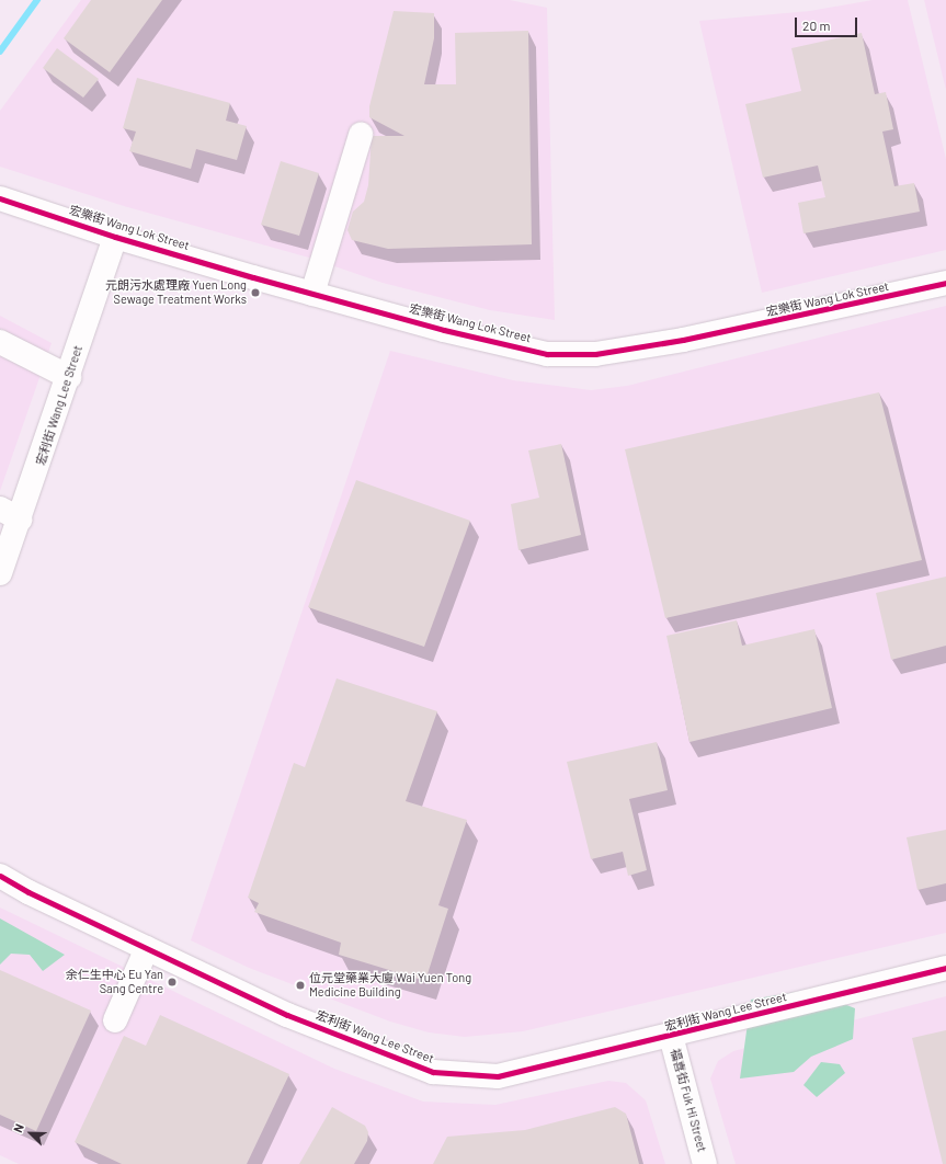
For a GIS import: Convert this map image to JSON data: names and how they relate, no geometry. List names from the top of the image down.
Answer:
{
  "streets": {
    "street": ["宏樂街 Wang Lok Street", "宏利街 Wang Lee Street", "福喜街 Fuk Hi Street"]
  },
  "crossings": [
    ["宏樂街 Wang Lok Street", "宏利街 Wang Lee Street"],
    ["宏利街 Wang Lee Street", "福喜街 Fuk Hi Street"]
  ],
  "places": ["元朗污水處理廠 Yuen Long Sewage Treatment Works", "余仁生中心 Eu Yan Sang Centre", "位元堂藥業大廈 Wai Yuen Tong Medicine Building"],
  "scale_bar": "20 m",
  "north": "top left"
}
